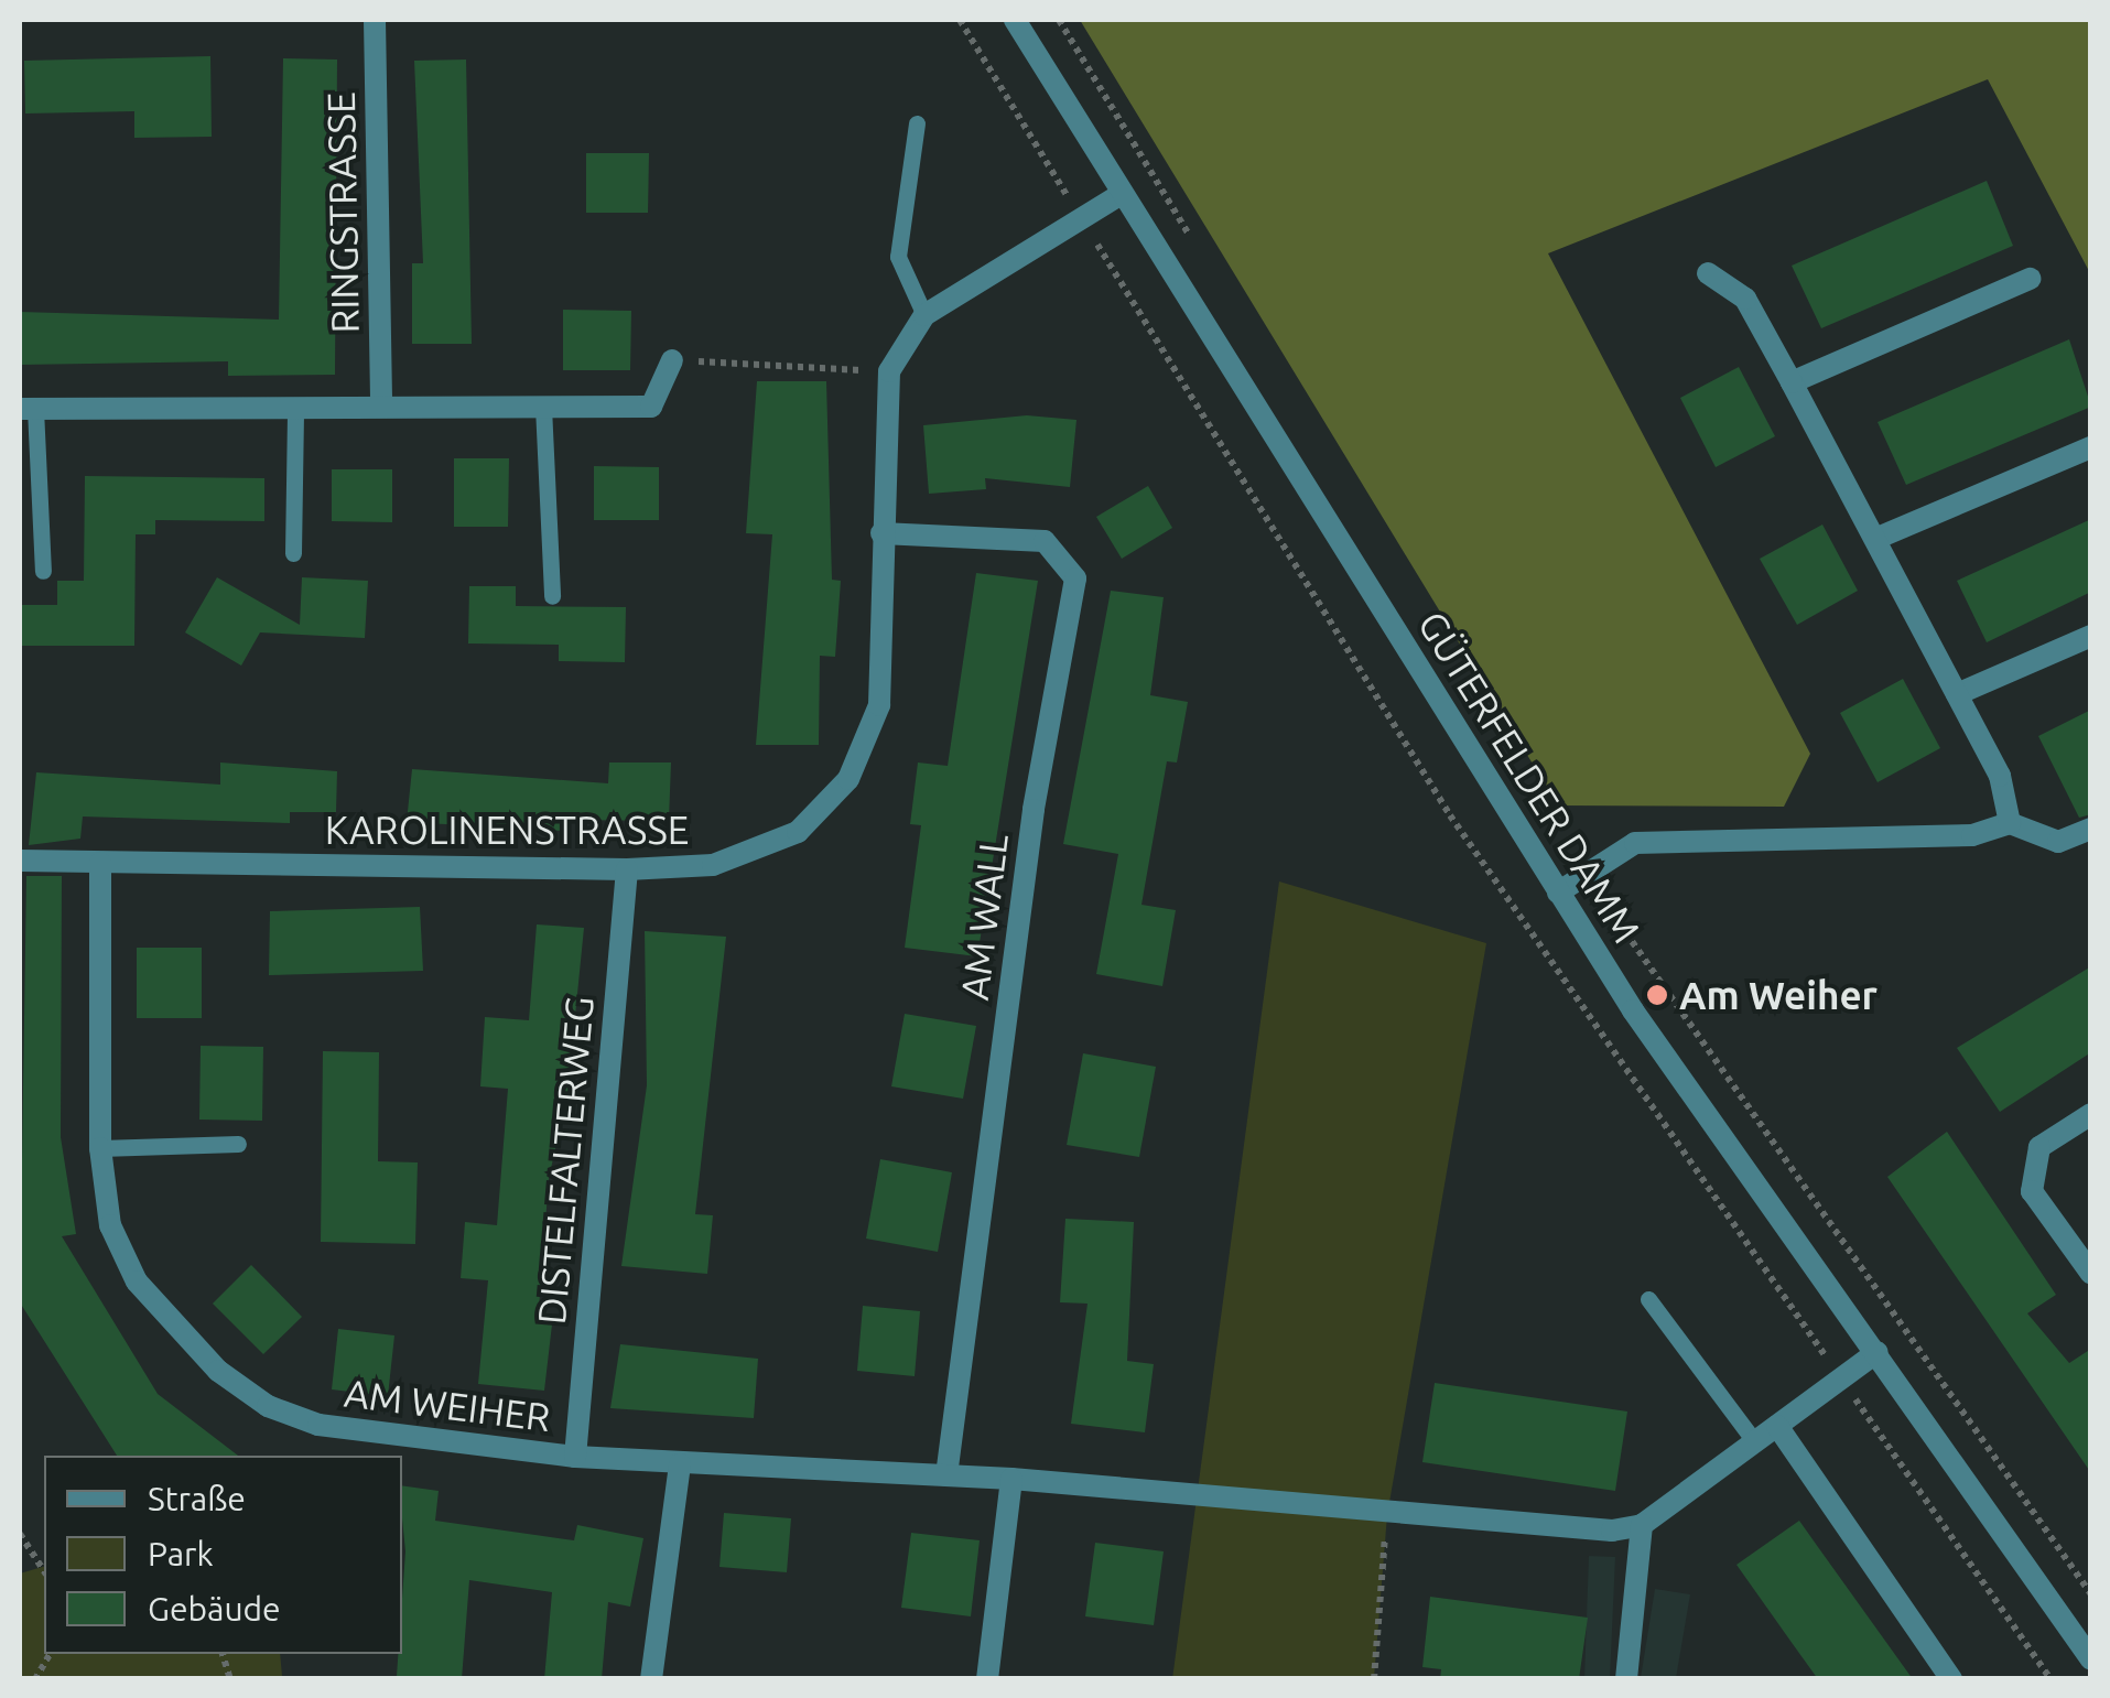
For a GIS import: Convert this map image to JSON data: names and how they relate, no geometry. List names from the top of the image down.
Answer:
{
  "streets": {
    "street": [
      "RINGSTRASSE",
      "GÜTERFELDER DAMM",
      "KAROLINENSTRASSE",
      "AM WALL",
      "DISTELFALTERWEG",
      "AM WEIHER"
    ]
  },
  "crossings": [
    ["GÜTERFELDER DAMM", "KAROLINENSTRASSE"],
    ["KAROLINENSTRASSE", "AM WALL"],
    ["KAROLINENSTRASSE", "DISTELFALTERWEG"],
    ["KAROLINENSTRASSE", "AM WEIHER"],
    ["AM WALL", "AM WEIHER"],
    ["DISTELFALTERWEG", "AM WEIHER"]
  ],
  "places": ["Am Weiher"],
  "legend": ["Straße", "Park", "Gebäude"]
}
